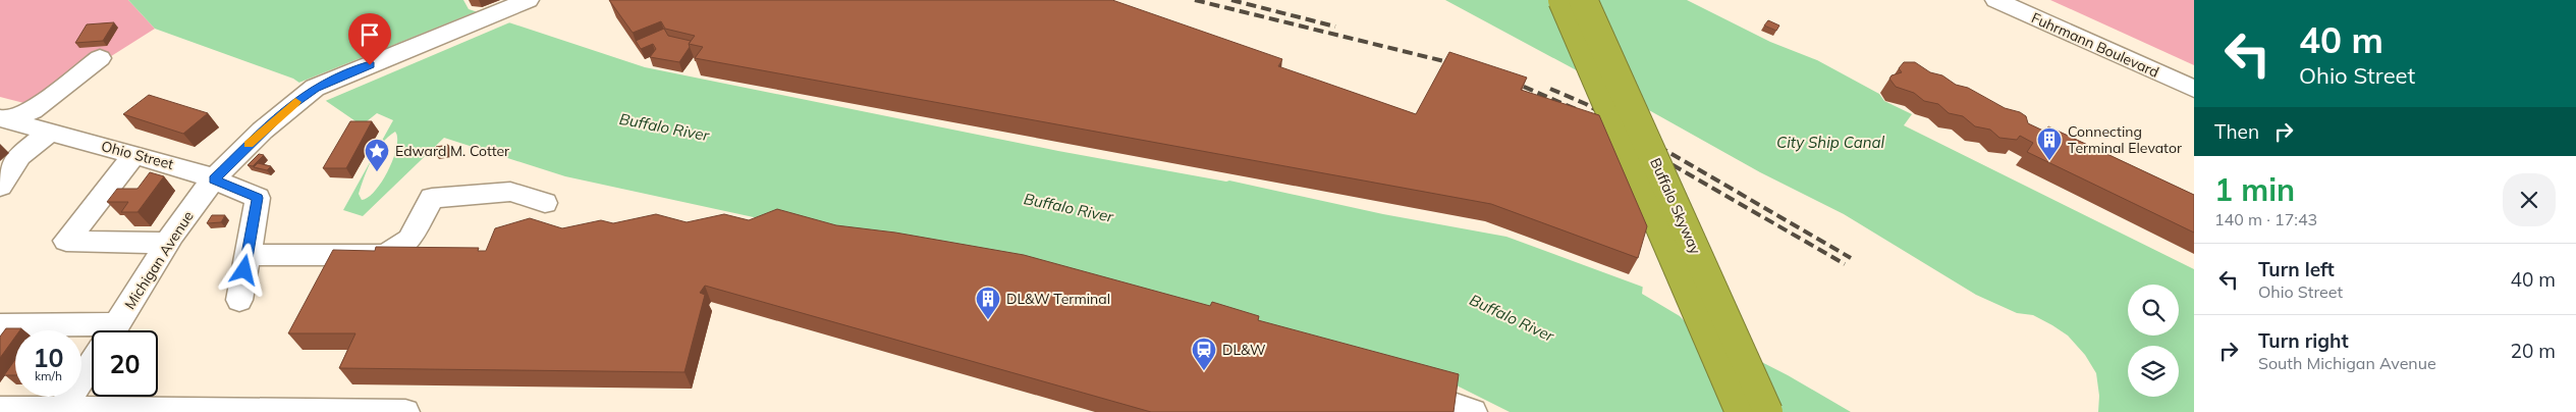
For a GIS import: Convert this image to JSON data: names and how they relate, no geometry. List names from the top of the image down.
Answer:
{
  "streets": {
    "highway": ["Buffalo Skyway"],
    "street": ["Fuhrmann Boulevard", "Ohio Street", "Michigan Avenue"]
  },
  "crossings": [
    ["Ohio Street", "Michigan Avenue"]
  ],
  "water": ["Buffalo River", "City Ship Canal"],
  "places": {
    "building": ["Connecting Terminal Elevator", "DL&W Terminal"],
    "place": ["Edward M. Cotter"],
    "station": ["DL&W"]
  },
  "page": {
    "turn": ["40 m", "Ohio Street"],
    "then": "Then",
    "heading": ["1 min", "140 m · 17:43"],
    "list": [
      {
        "name": "Turn left",
        "note": "Ohio Street",
        "value": "40 m"
      },
      {
        "name": "Turn right",
        "note": "South Michigan Avenue",
        "value": "20 m"
      }
    ],
    "speed": "10 km/h",
    "limit": "20"
  }
}
